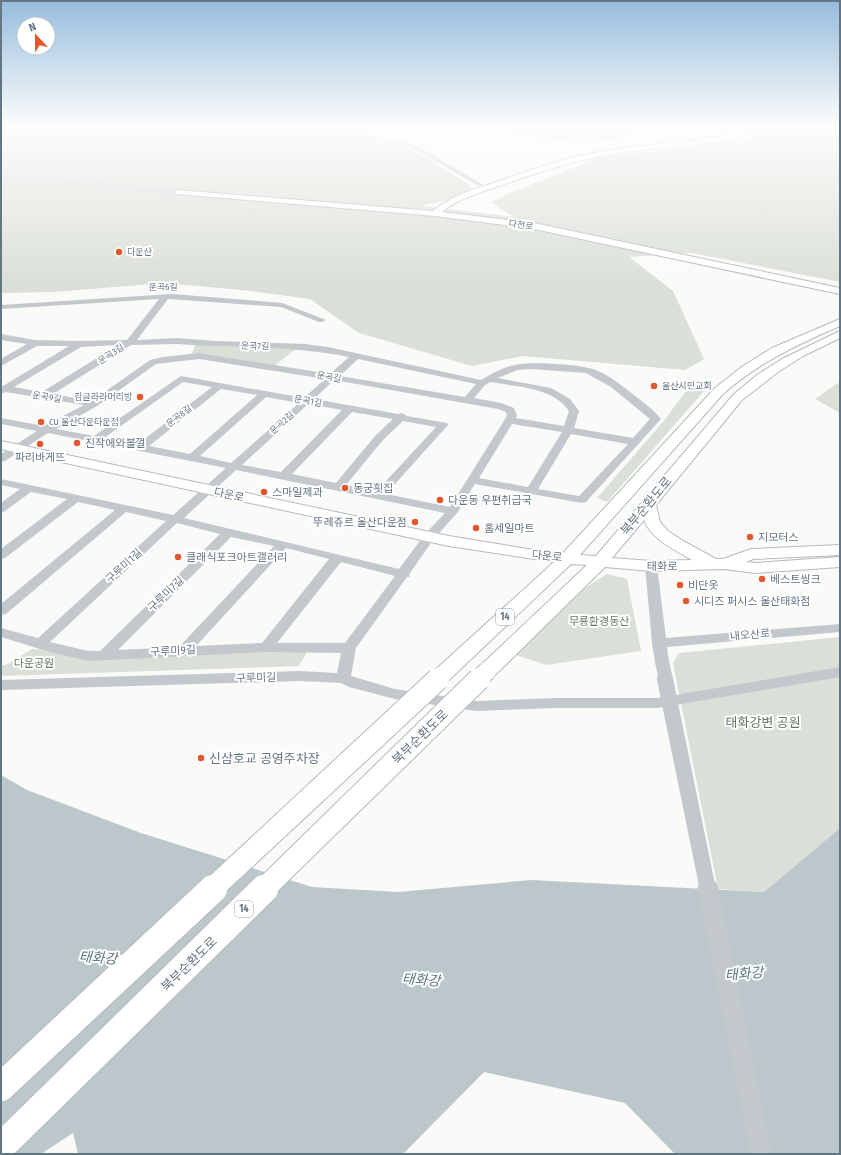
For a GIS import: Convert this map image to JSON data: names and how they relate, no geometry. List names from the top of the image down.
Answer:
{
  "streets": {
    "main road": [
      "다전로",
      "다운로",
      "북부순환도로",
      "태화로",
      "14"
    ],
    "street": [
      "운곡6길",
      "운곡7길",
      "운곡3길",
      "운곡길",
      "운곡9길",
      "운곡1길",
      "운곡8길",
      "운곡2길",
      "구루미1길",
      "구루미7길",
      "내오산로",
      "구루미9길",
      "구루미길"
    ]
  },
  "crossings": [
    ["운곡6길", "운곡3길"],
    ["운곡7길", "운곡3길"],
    ["운곡7길", "운곡2길"],
    ["운곡3길", "운곡9길"],
    ["운곡길", "운곡9길"],
    ["운곡길", "운곡2길"],
    ["운곡길", "다운로"],
    ["운곡1길", "운곡8길"],
    ["운곡1길", "운곡2길"],
    ["운곡2길", "다운로"],
    ["운곡2길", "구루미1길"],
    ["다운로", "북부순환도로"],
    ["다운로", "구루미1길"],
    ["다운로", "태화로"],
    ["북부순환도로", "태화로"],
    ["구루미1길", "구루미9길"],
    ["구루미7길", "구루미9길"]
  ],
  "water": ["태화강"],
  "parks": ["무룡환경동산", "다운공원", "태화강변 공원"],
  "places": [
    "다운산",
    "울산시민교회",
    "김글라라머리방",
    "CU 울산다운타운점",
    "진작에와볼껄",
    "파리바게뜨",
    "동궁횟집",
    "스마일제과",
    "다운동 우편취급국",
    "뚜레쥬르 울산다운점",
    "홈세일마트",
    "지모터스",
    "클래식포크아트갤러리",
    "베스트씽크",
    "비단옷",
    "시디즈 퍼시스 울산태화점",
    "신삼호교 공영주차장"
  ],
  "north": "top"
}
